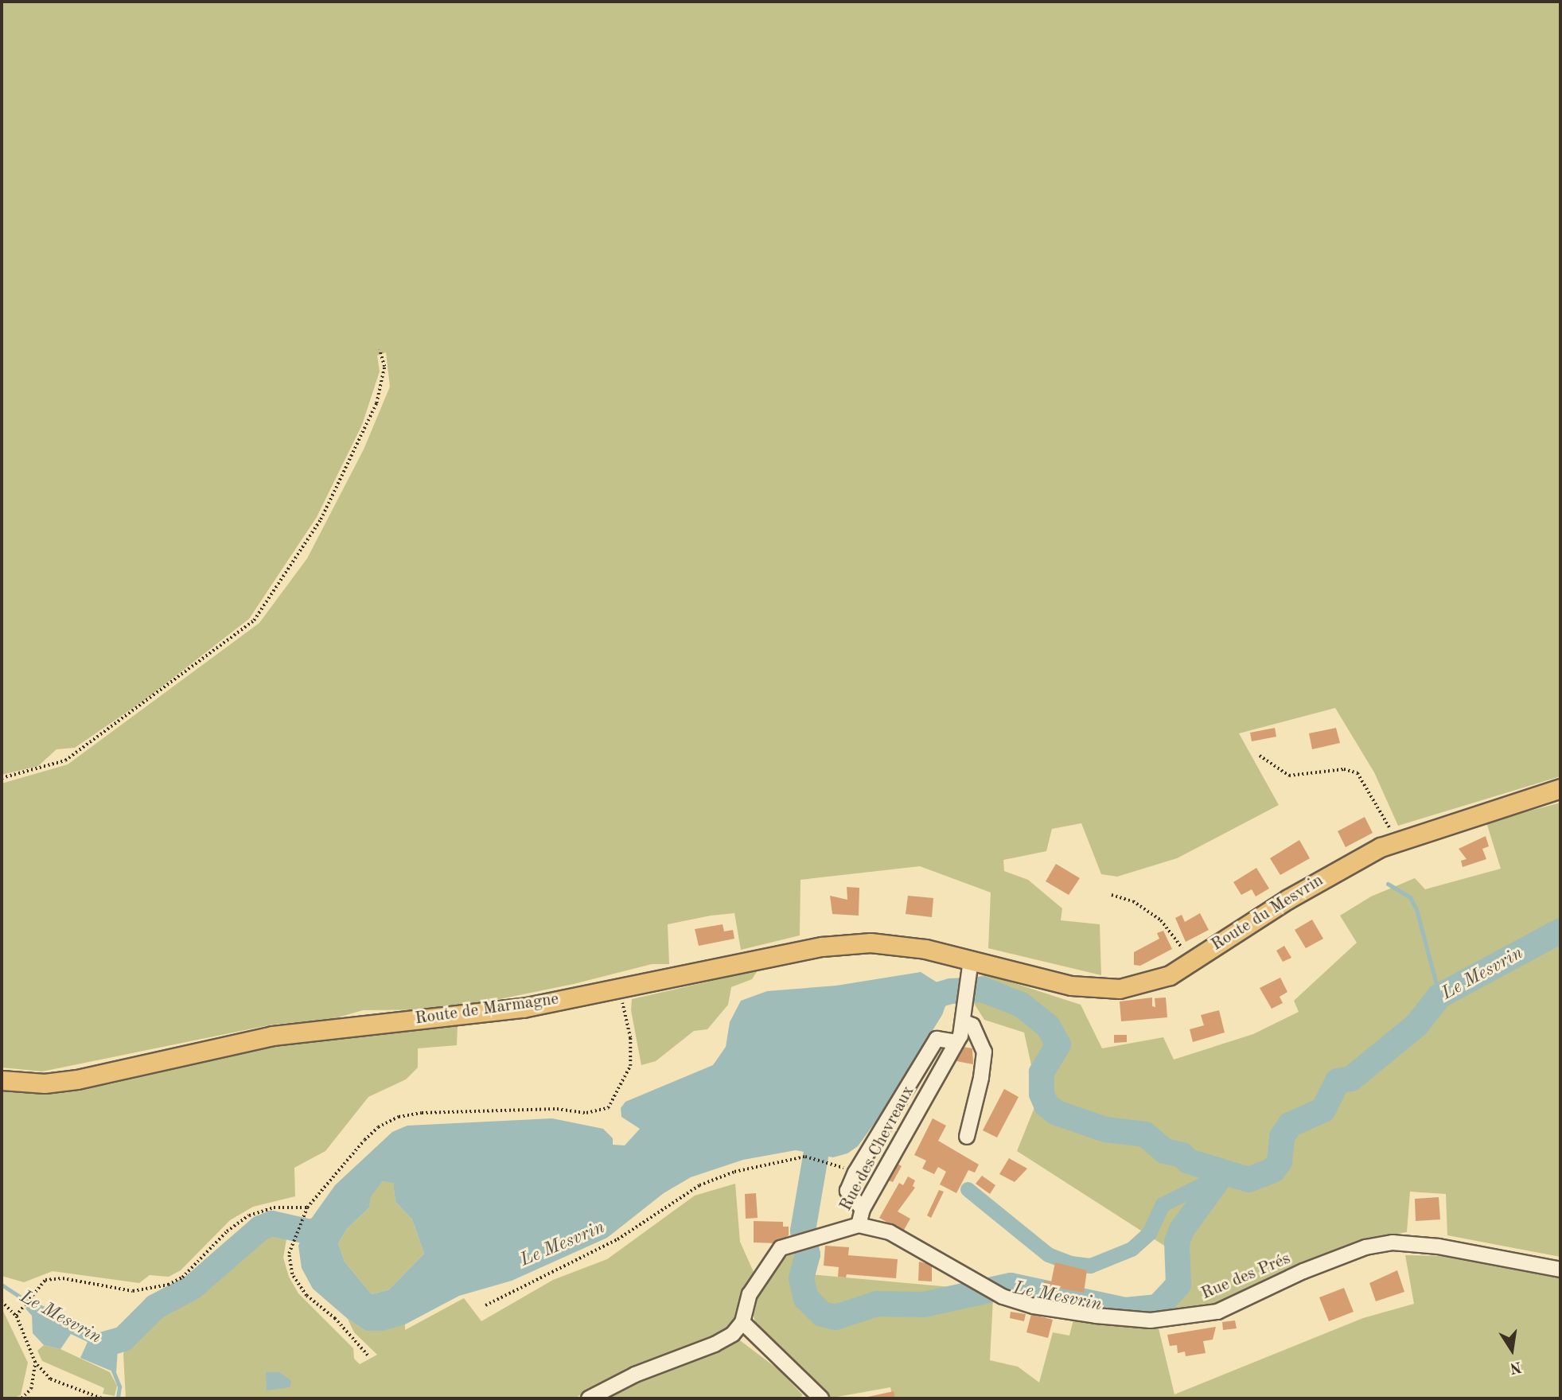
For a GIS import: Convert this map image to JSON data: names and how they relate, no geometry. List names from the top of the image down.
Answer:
{
  "streets": {
    "main road": ["Route du Mesvrin", "Route de Marmagne"],
    "street": ["Rue des Chevreaux", "Rue des Prés"]
  },
  "crossings": [
    ["Route du Mesvrin", "Route de Marmagne"],
    ["Route du Mesvrin", "Rue des Chevreaux"],
    ["Route de Marmagne", "Rue des Chevreaux"],
    ["Rue des Chevreaux", "Rue des Prés"]
  ],
  "water": ["Le Mesvrin"],
  "north": "bottom"
}
